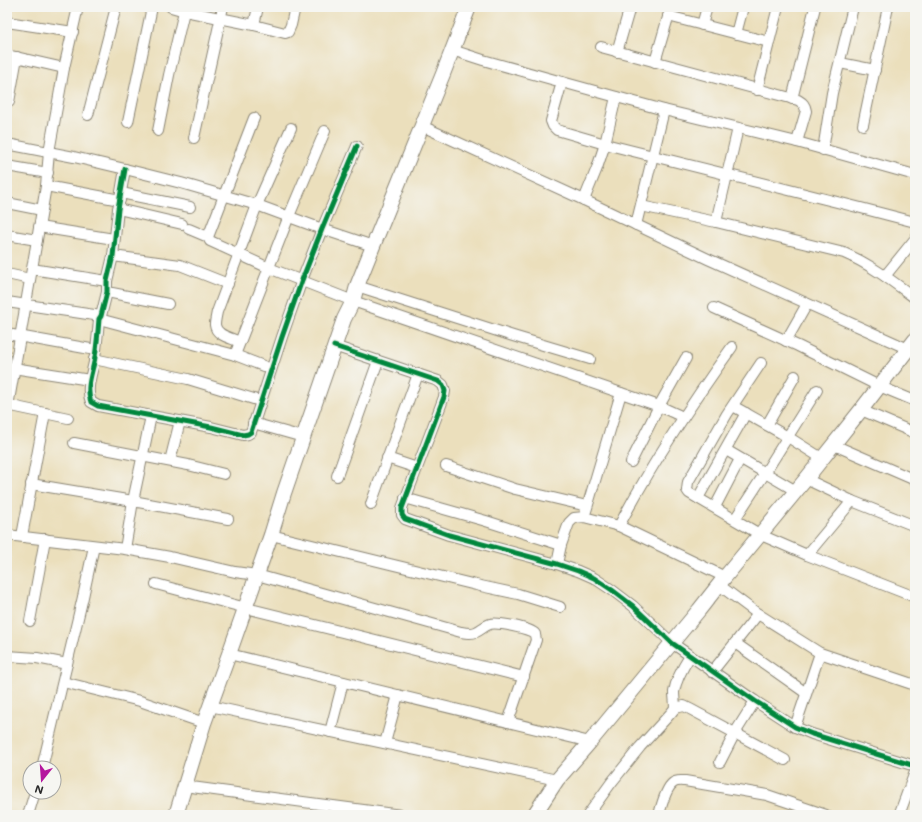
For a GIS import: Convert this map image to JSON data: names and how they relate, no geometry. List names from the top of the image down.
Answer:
{
  "north": "bottom"
}
